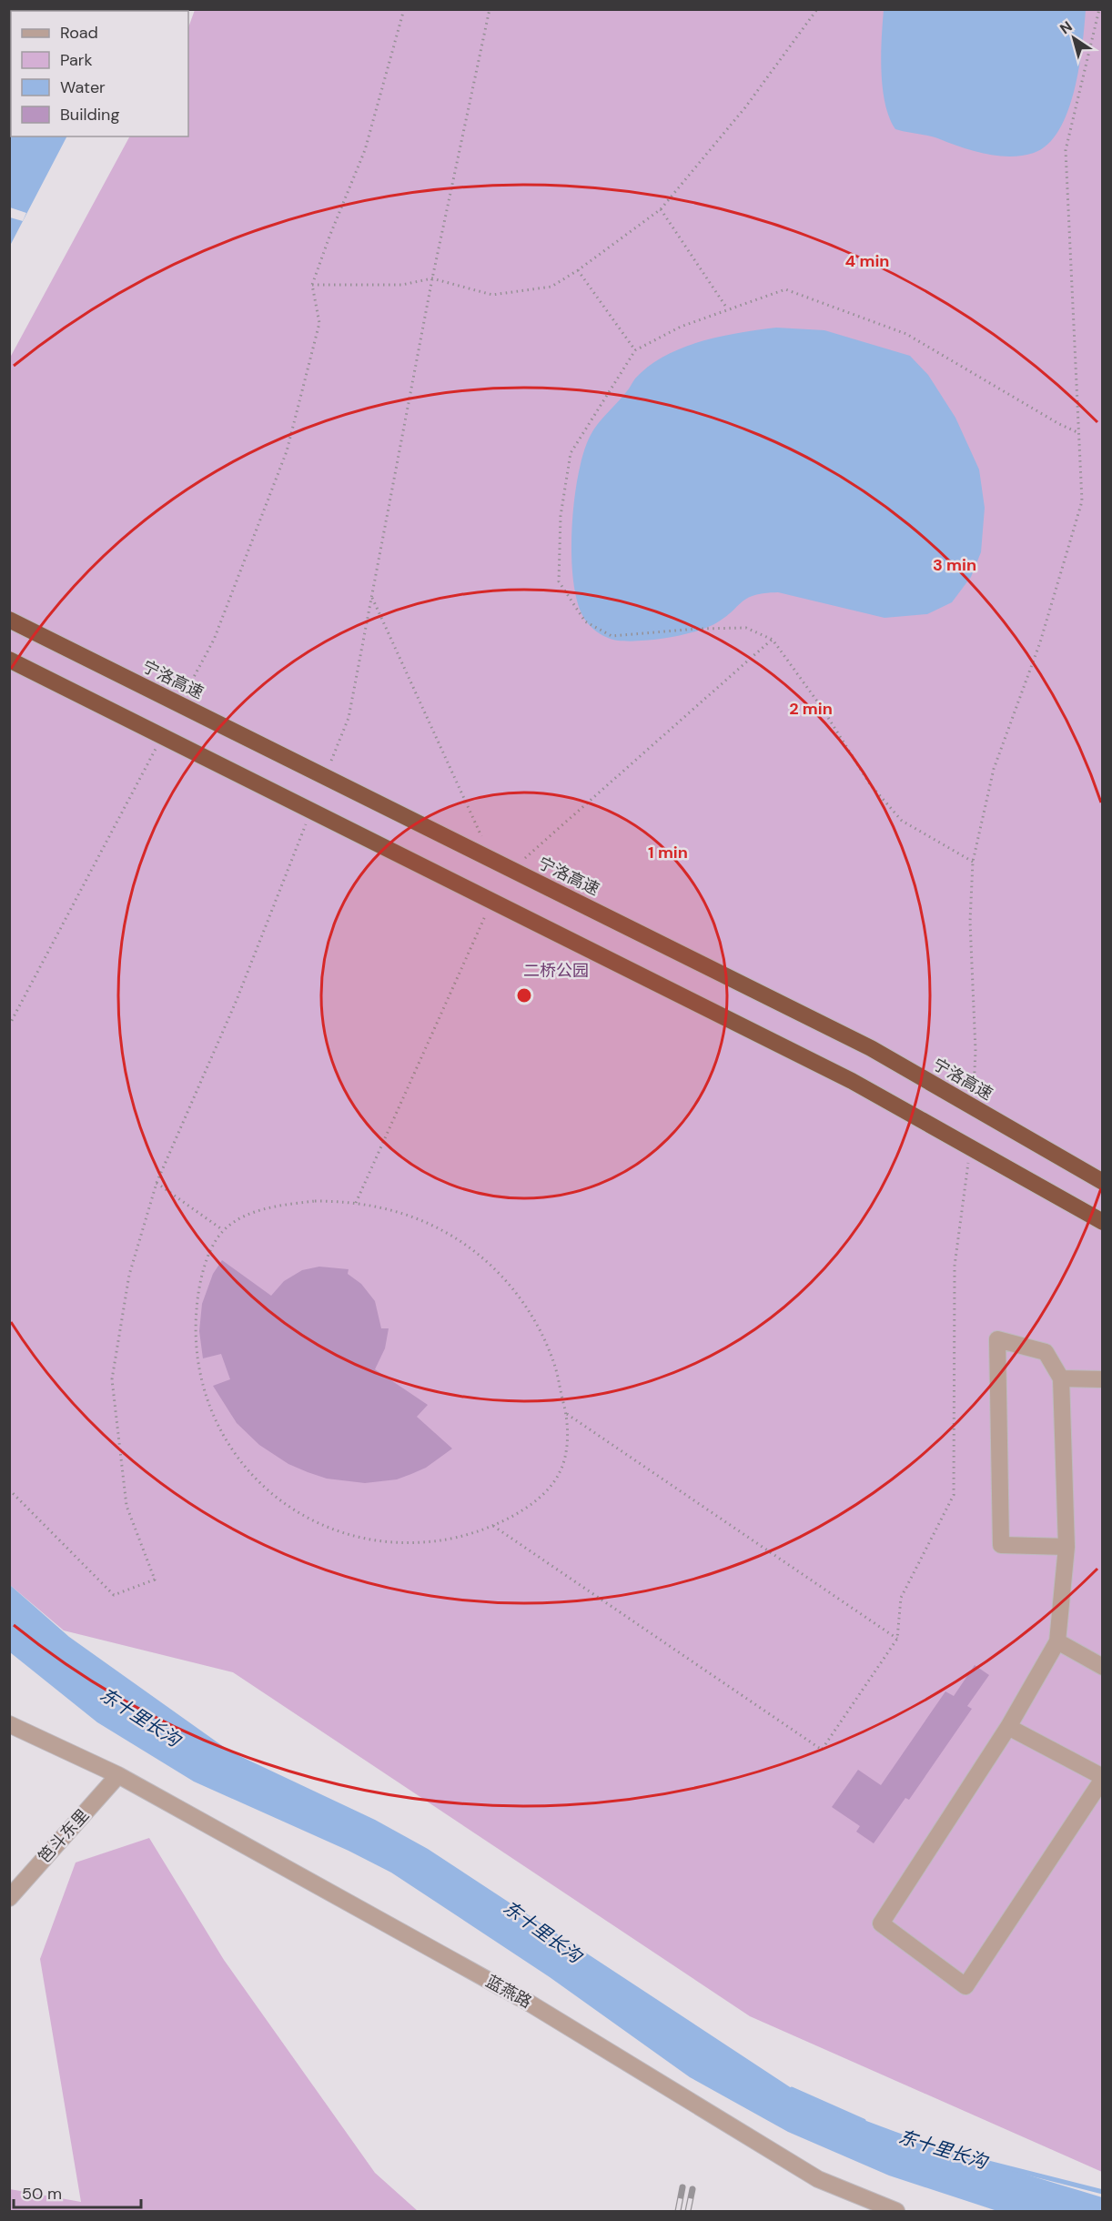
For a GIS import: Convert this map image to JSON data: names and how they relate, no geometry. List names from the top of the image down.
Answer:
{
  "streets": {
    "highway": ["宁洛高速"],
    "street": ["笆斗东里", "蓝燕路"]
  },
  "crossings": [
    ["笆斗东里", "蓝燕路"]
  ],
  "water": ["东十里长沟"],
  "parks": ["二桥公园"],
  "legend": [
    "Road",
    "Park",
    "Water",
    "Building"
  ],
  "scale_bar": "50 m",
  "north": "top left",
  "rings": [
    "4 min",
    "3 min",
    "2 min",
    "1 min"
  ]
}
